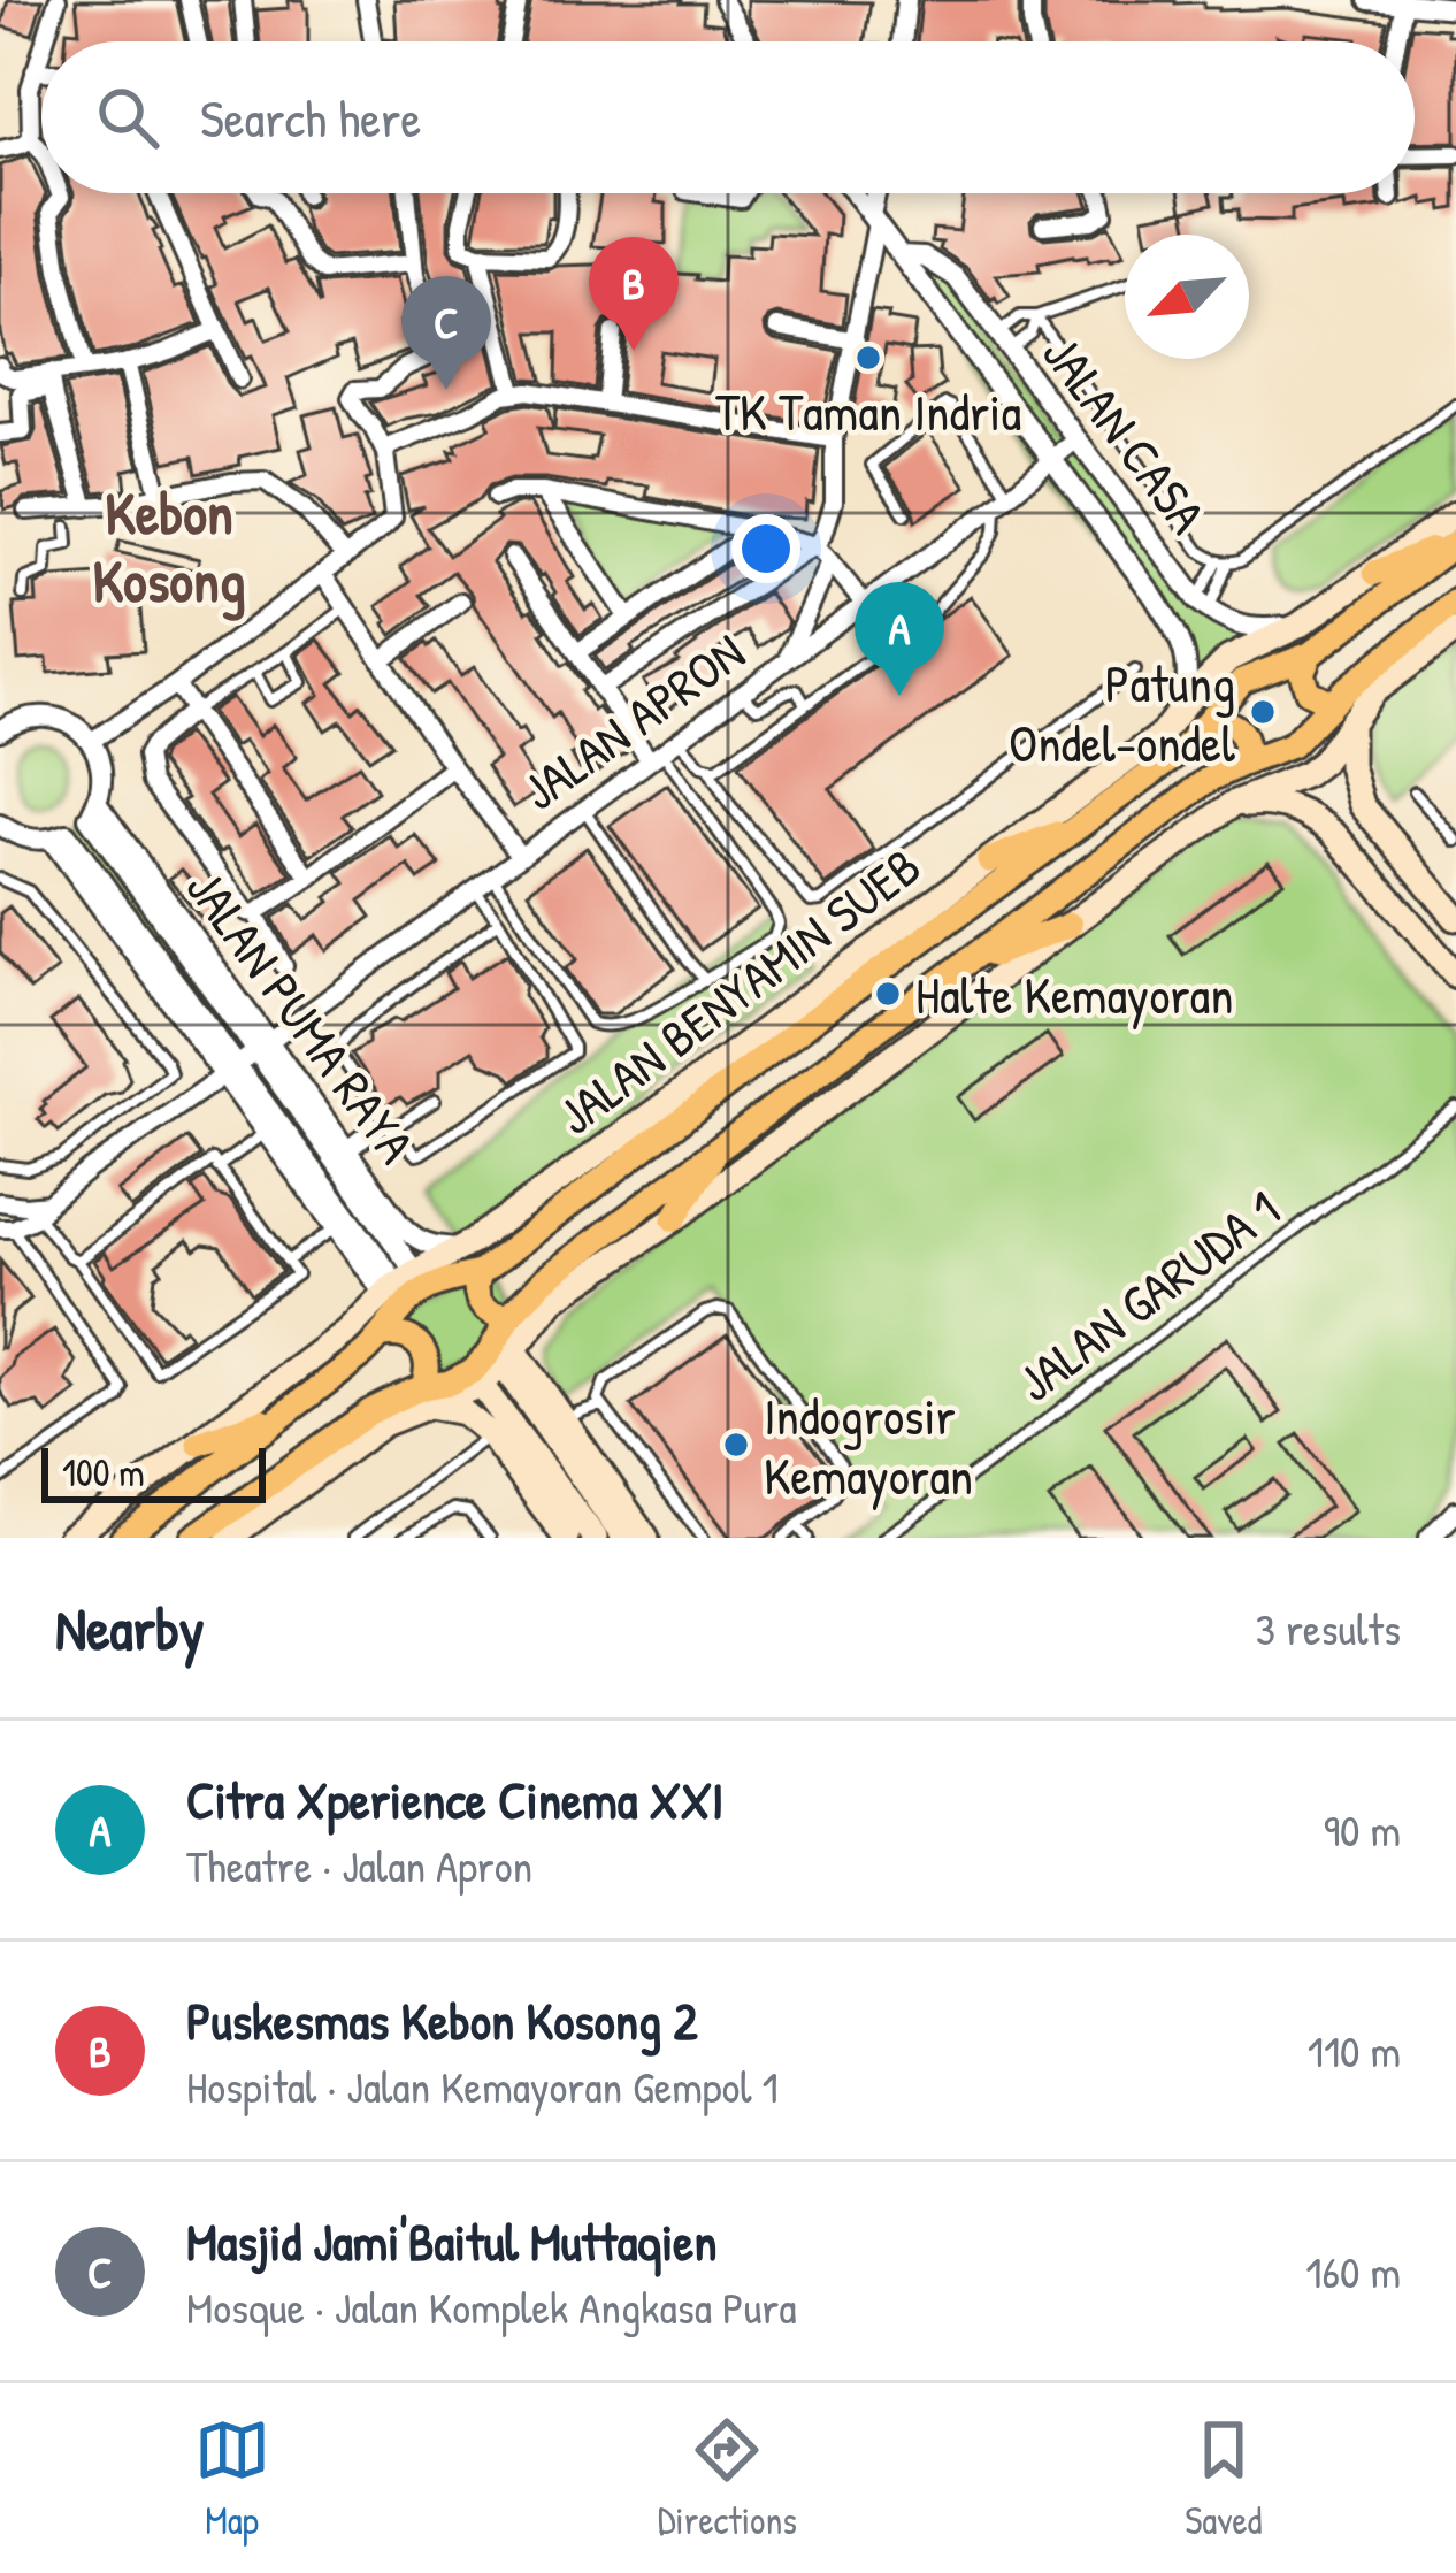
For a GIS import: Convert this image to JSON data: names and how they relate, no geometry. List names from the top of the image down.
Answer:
{
  "streets": {
    "main road": ["JALAN BENYAMIN SUEB"],
    "street": ["JALAN CASA", "JALAN APRON", "JALAN PUMA RAYA"],
    "lane": ["JALAN GARUDA 1"]
  },
  "crossings": [
    ["JALAN CASA", "JALAN APRON"],
    ["JALAN CASA", "JALAN BENYAMIN SUEB"],
    ["JALAN APRON", "JALAN PUMA RAYA"],
    ["JALAN BENYAMIN SUEB", "JALAN PUMA RAYA"]
  ],
  "districts": ["Kebon Kosong"],
  "places": [
    "TK Taman Indria",
    "Patung Ondel-ondel",
    "Halte Kemayoran",
    "Indogrosir Kemayoran"
  ],
  "scale_bar": "100 m",
  "north": "bottom left",
  "page": {
    "search": "Search here",
    "pins": ["B", "C", "A"],
    "scale": "100 m",
    "heading": ["Nearby", "3 results"],
    "list": [
      {
        "mark": "A",
        "name": "Citra Xperience Cinema XXI",
        "note": "Theatre · Jalan Apron",
        "value": "90 m"
      },
      {
        "mark": "B",
        "name": "Puskesmas Kebon Kosong 2",
        "note": "Hospital · Jalan Kemayoran Gempol 1",
        "value": "110 m"
      },
      {
        "mark": "C",
        "name": "Masjid Jami'Baitul Muttaqien",
        "note": "Mosque · Jalan Komplek Angkasa Pura",
        "value": "160 m"
      }
    ],
    "nav": ["Map", "Directions", "Saved"]
  }
}
